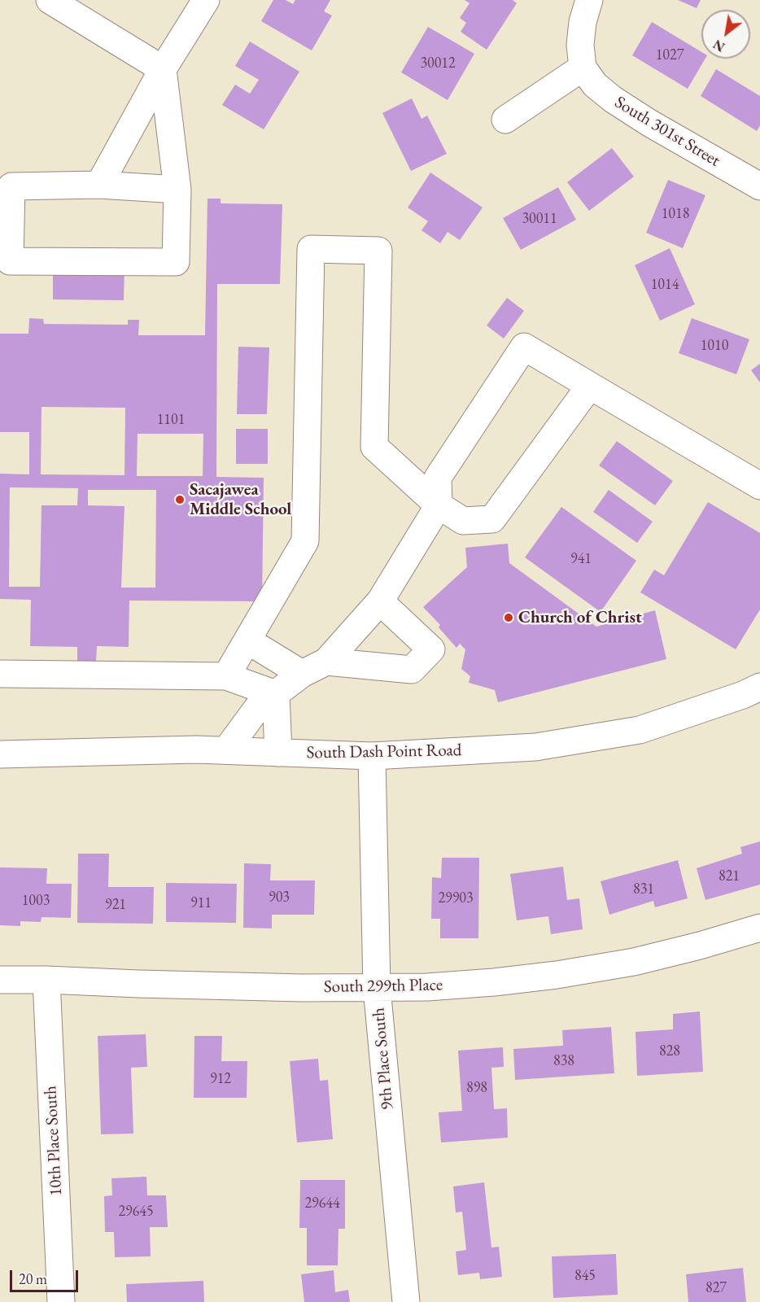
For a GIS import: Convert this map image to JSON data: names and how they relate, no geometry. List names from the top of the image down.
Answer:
{
  "streets": {
    "street": [
      "South 301st Street",
      "South Dash Point Road",
      "South 299th Place",
      "9th Place South",
      "10th Place South"
    ]
  },
  "crossings": [
    ["South Dash Point Road", "9th Place South"],
    ["South 299th Place", "9th Place South"],
    ["South 299th Place", "10th Place South"]
  ],
  "places": ["Sacajawea Middle School", "Church of Christ"],
  "house_numbers": [
    "1027",
    "30012",
    "1018",
    "30011",
    "1014",
    "1010",
    "1101",
    "941",
    "821",
    "831",
    "903",
    "29903",
    "1003",
    "911",
    "921",
    "828",
    "838",
    "912",
    "898",
    "29644",
    "29645",
    "845",
    "827"
  ],
  "scale_bar": "20 m",
  "north": "bottom left"
}
